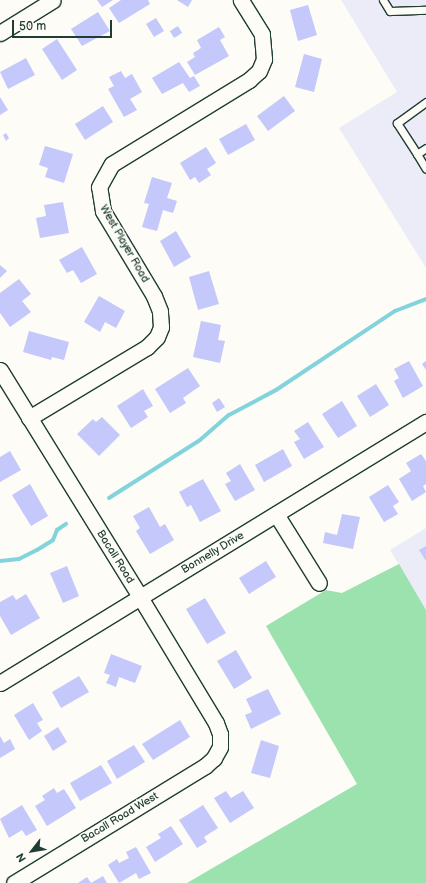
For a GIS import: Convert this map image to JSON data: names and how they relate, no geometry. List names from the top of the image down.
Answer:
{
  "streets": {
    "street": [
      "West Player Road",
      "Bonnelly Drive",
      "Bacall Road",
      "Bacall Road West"
    ]
  },
  "crossings": [
    ["West Player Road", "Bacall Road"],
    ["Bonnelly Drive", "Bacall Road"],
    ["Bacall Road", "Bacall Road West"]
  ],
  "scale_bar": "50 m",
  "north": "bottom left"
}
